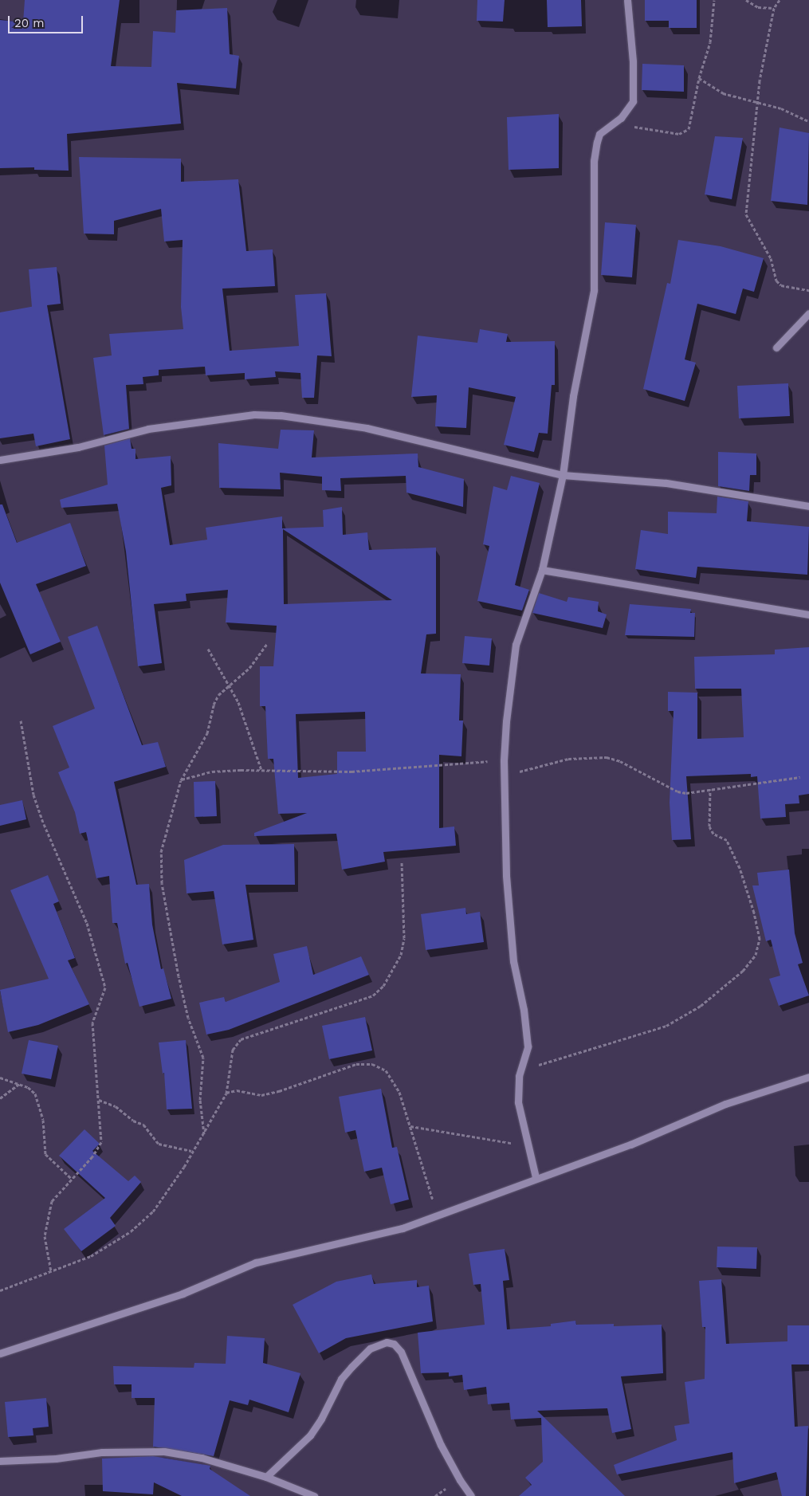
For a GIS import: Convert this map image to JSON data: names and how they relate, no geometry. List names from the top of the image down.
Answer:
{
  "scale_bar": "20 m"
}
